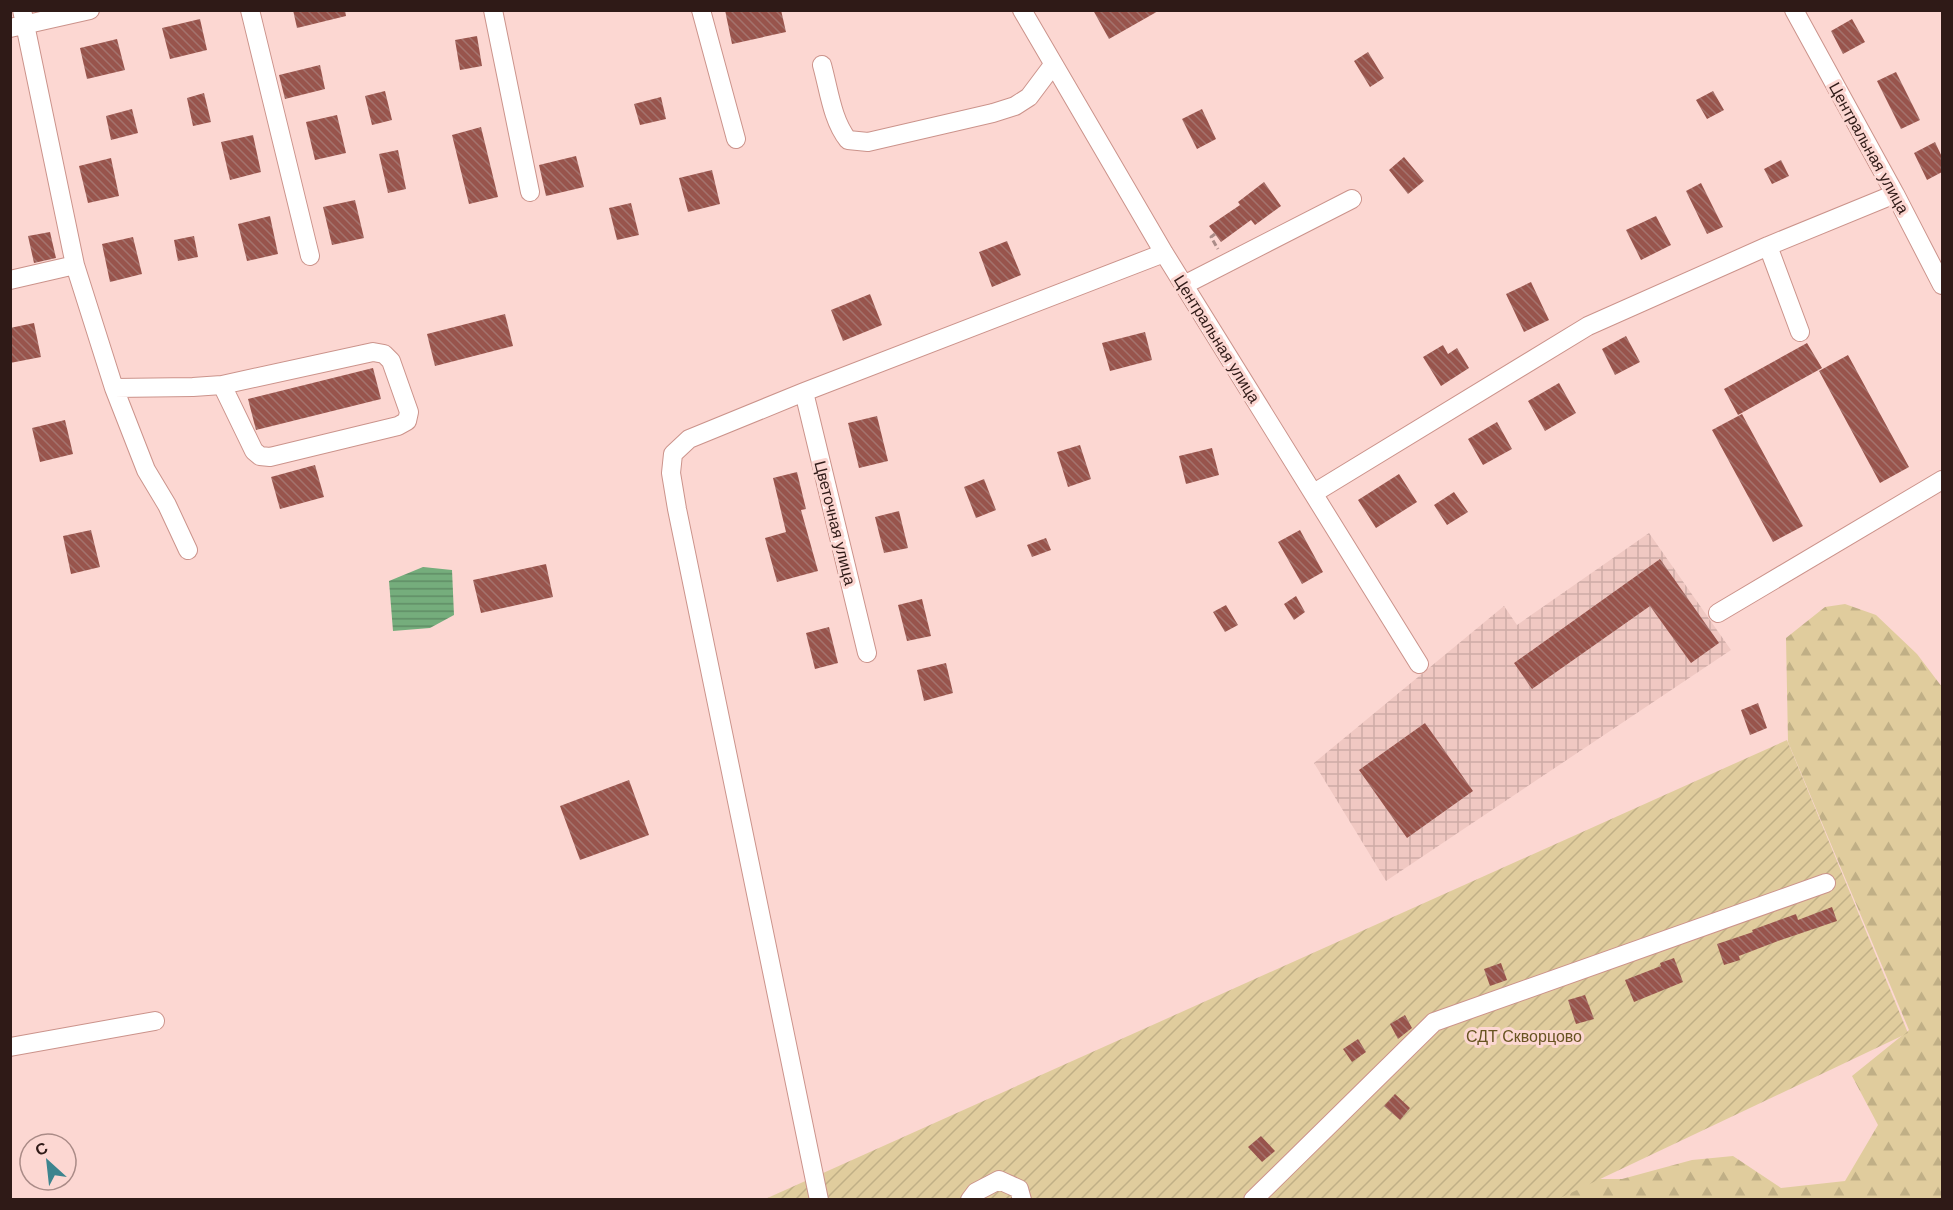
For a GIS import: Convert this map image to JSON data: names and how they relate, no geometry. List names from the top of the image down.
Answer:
{
  "streets": {
    "street": ["Центральная улица", "Цветочная улица"]
  },
  "parks": ["СДТ Скворцово"],
  "north": "top left"
}
